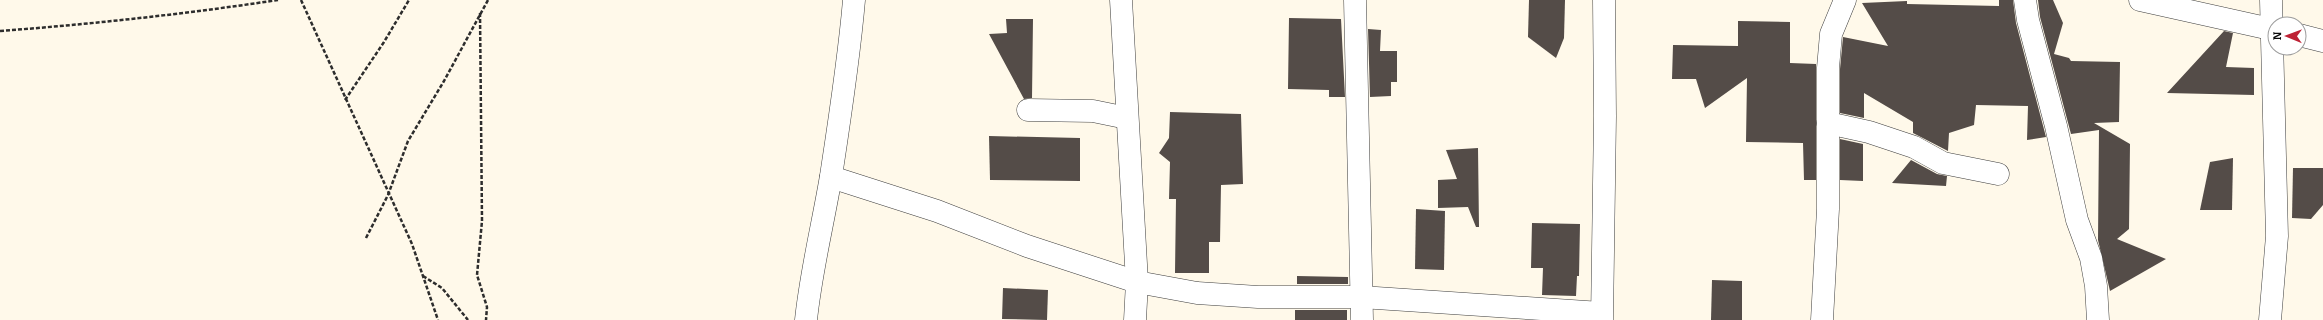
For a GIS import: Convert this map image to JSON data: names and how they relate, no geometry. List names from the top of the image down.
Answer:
{
  "north": "left"
}
